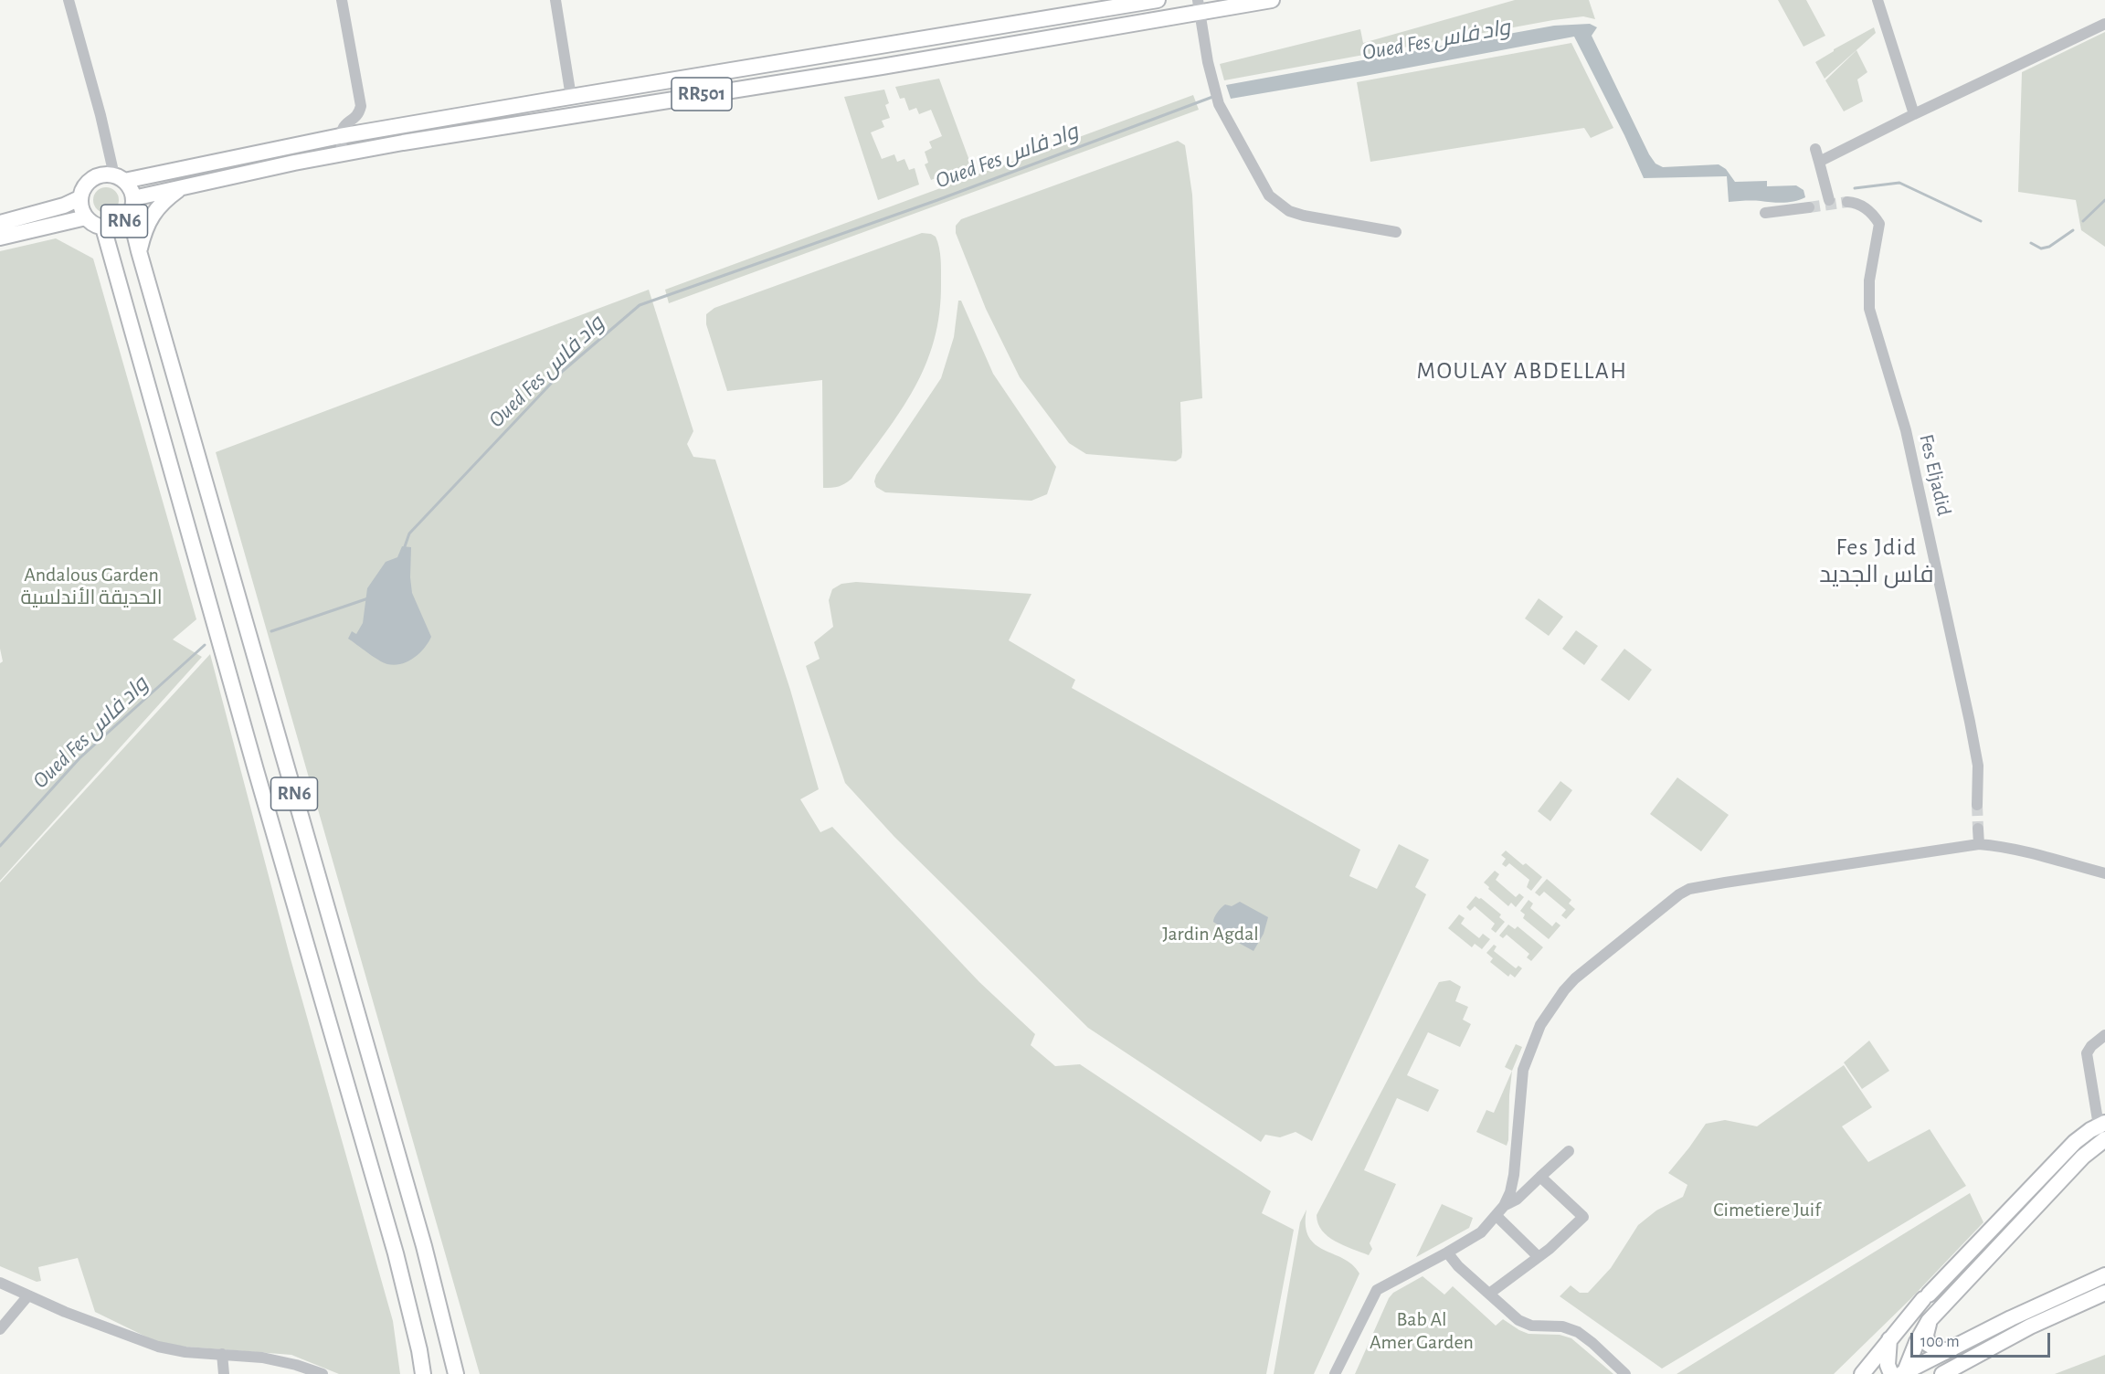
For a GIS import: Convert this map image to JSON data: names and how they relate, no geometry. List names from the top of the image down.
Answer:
{
  "streets": {
    "main road": ["RR501", "RN6"],
    "street": ["Fes Eljadid"]
  },
  "crossings": [
    ["RR501", "RN6"]
  ],
  "districts": ["MOULAY ABDELLAH", "Fes Jdid فاس الجديد"],
  "water": ["Oued Fes واد فاس"],
  "parks": [
    "Andalous Garden الحديقة الأندلسية",
    "Jardin Agdal",
    "Cimetiere Juif",
    "Bab Al Amer Garden"
  ],
  "scale_bar": "100 m"
}
